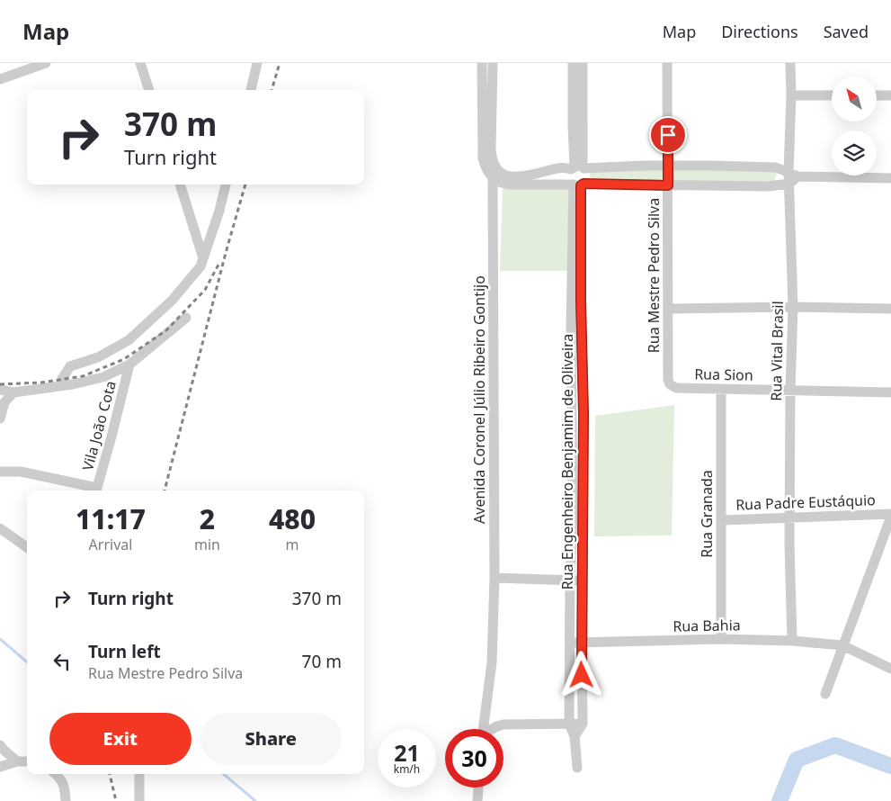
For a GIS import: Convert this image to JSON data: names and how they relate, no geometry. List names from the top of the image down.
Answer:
{
  "streets": {
    "street": [
      "Rua Mestre Pedro Silva",
      "Rua Vital Brasil",
      "Rua Sion",
      "Avenida Coronel Júlio Ribeiro Gontijo",
      "Vila João Cota",
      "Rua Engenheiro Benjamim de Oliveira",
      "Rua Padre Eustáquio",
      "Rua Granada",
      "Rua Bahia"
    ]
  },
  "crossings": [
    ["Rua Mestre Pedro Silva", "Rua Sion"],
    ["Rua Vital Brasil", "Rua Sion"],
    ["Rua Vital Brasil", "Rua Padre Eustáquio"],
    ["Rua Vital Brasil", "Rua Bahia"],
    ["Rua Sion", "Rua Granada"],
    ["Rua Engenheiro Benjamim de Oliveira", "Rua Bahia"],
    ["Rua Padre Eustáquio", "Rua Granada"],
    ["Rua Granada", "Rua Bahia"]
  ],
  "north": "top left",
  "page": {
    "header": "Map",
    "nav": ["Map", "Directions", "Saved"],
    "turn": ["370 m", "Turn right"],
    "eta": [
      "11:17",
      "Arrival",
      "2",
      "min",
      "480",
      "m"
    ],
    "list": [
      {
        "name": "Turn right",
        "value": "370 m"
      },
      {
        "name": "Turn left",
        "note": "Rua Mestre Pedro Silva",
        "value": "70 m"
      }
    ],
    "buttons": ["Exit", "Share"],
    "speed": "21 km/h",
    "limit": "30"
  }
}
